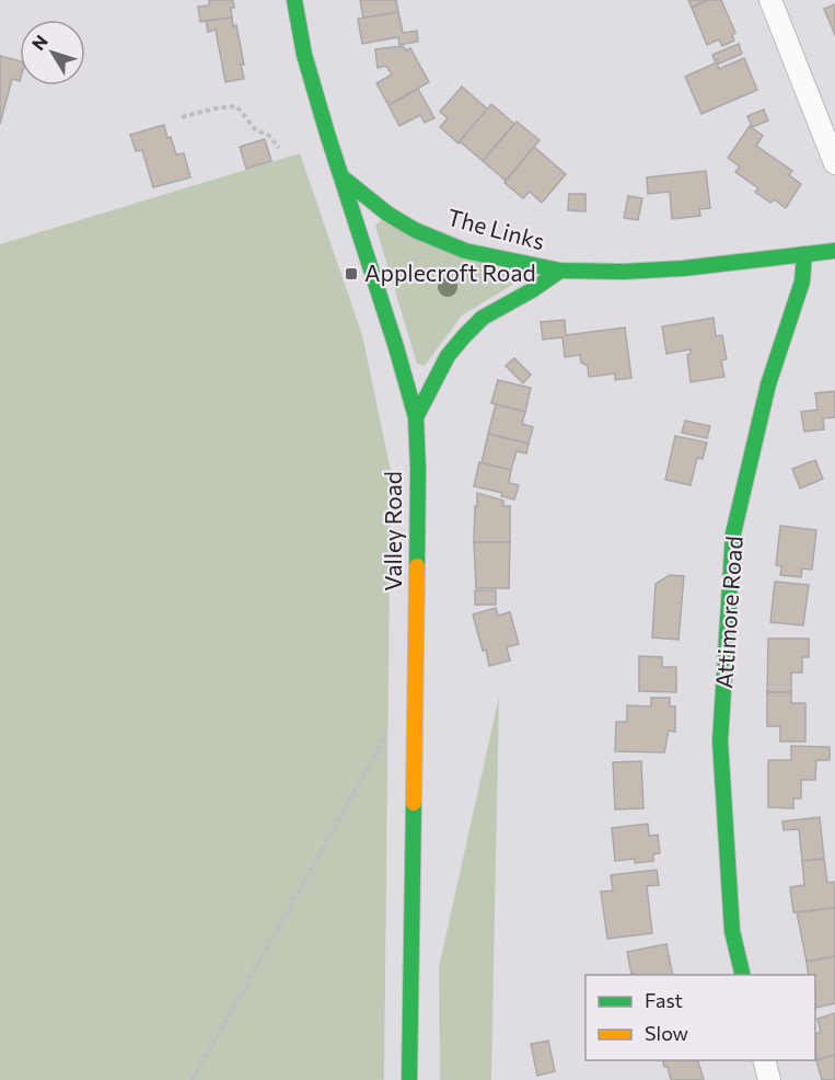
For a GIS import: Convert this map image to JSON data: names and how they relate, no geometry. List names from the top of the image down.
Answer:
{
  "streets": {
    "street": ["The Links", "Valley Road", "Attimore Road"]
  },
  "crossings": [
    ["The Links", "Valley Road"]
  ],
  "places": {
    "transit": ["Applecroft Road"]
  },
  "legend": ["Fast", "Slow"],
  "north": "top left"
}
